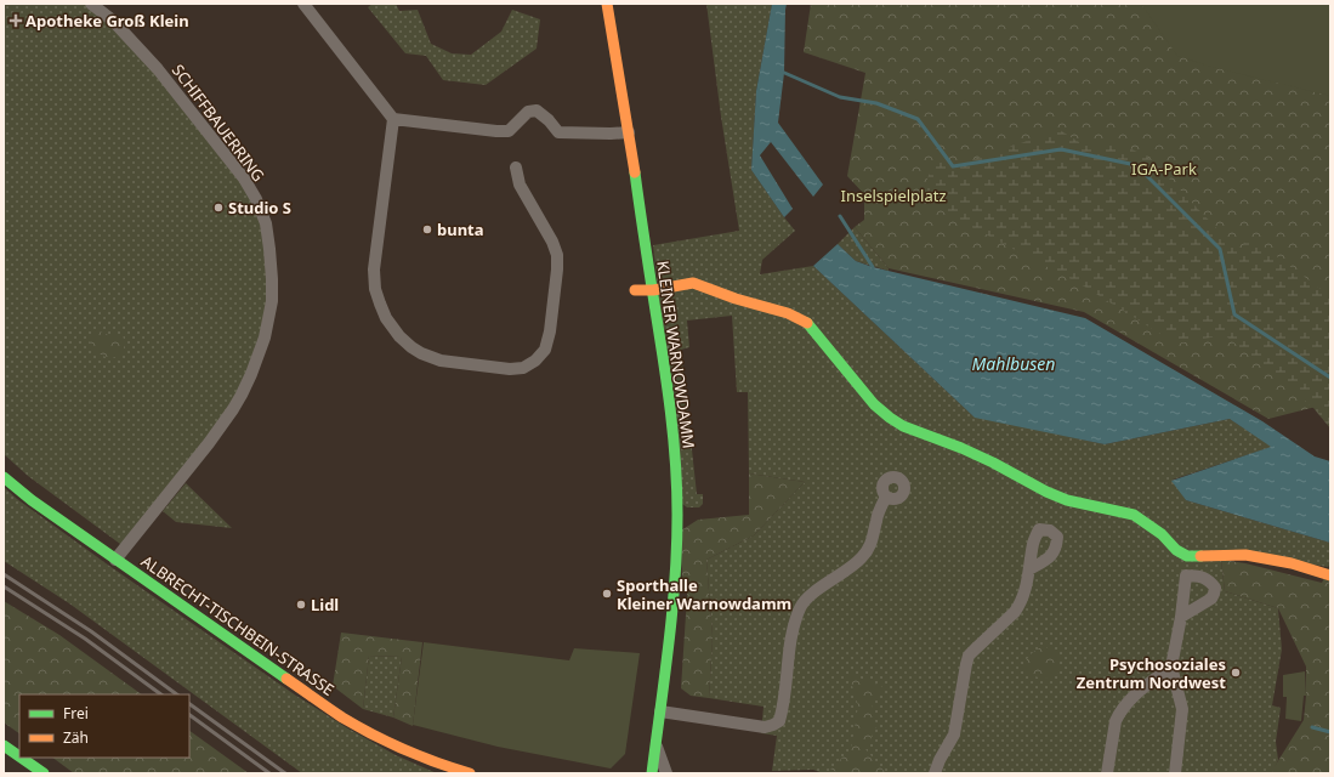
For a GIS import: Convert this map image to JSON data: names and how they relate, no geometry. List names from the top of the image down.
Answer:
{
  "streets": {
    "main road": ["KLEINER WARNOWDAMM", "ALBRECHT-TISCHBEIN-STRASSE"],
    "street": ["SCHIFFBAUERRING"]
  },
  "crossings": [
    ["SCHIFFBAUERRING", "ALBRECHT-TISCHBEIN-STRASSE"]
  ],
  "water": ["Mahlbusen"],
  "parks": ["IGA-Park", "Inselspielplatz"],
  "places": {
    "health": ["Apotheke Groß Klein"],
    "other": [
      "Studio S",
      "bunta",
      "Sporthalle Kleiner Warnowdamm",
      "Lidl",
      "Psychosoziales Zentrum Nordwest"
    ]
  },
  "legend": ["Frei", "Zäh"]
}
